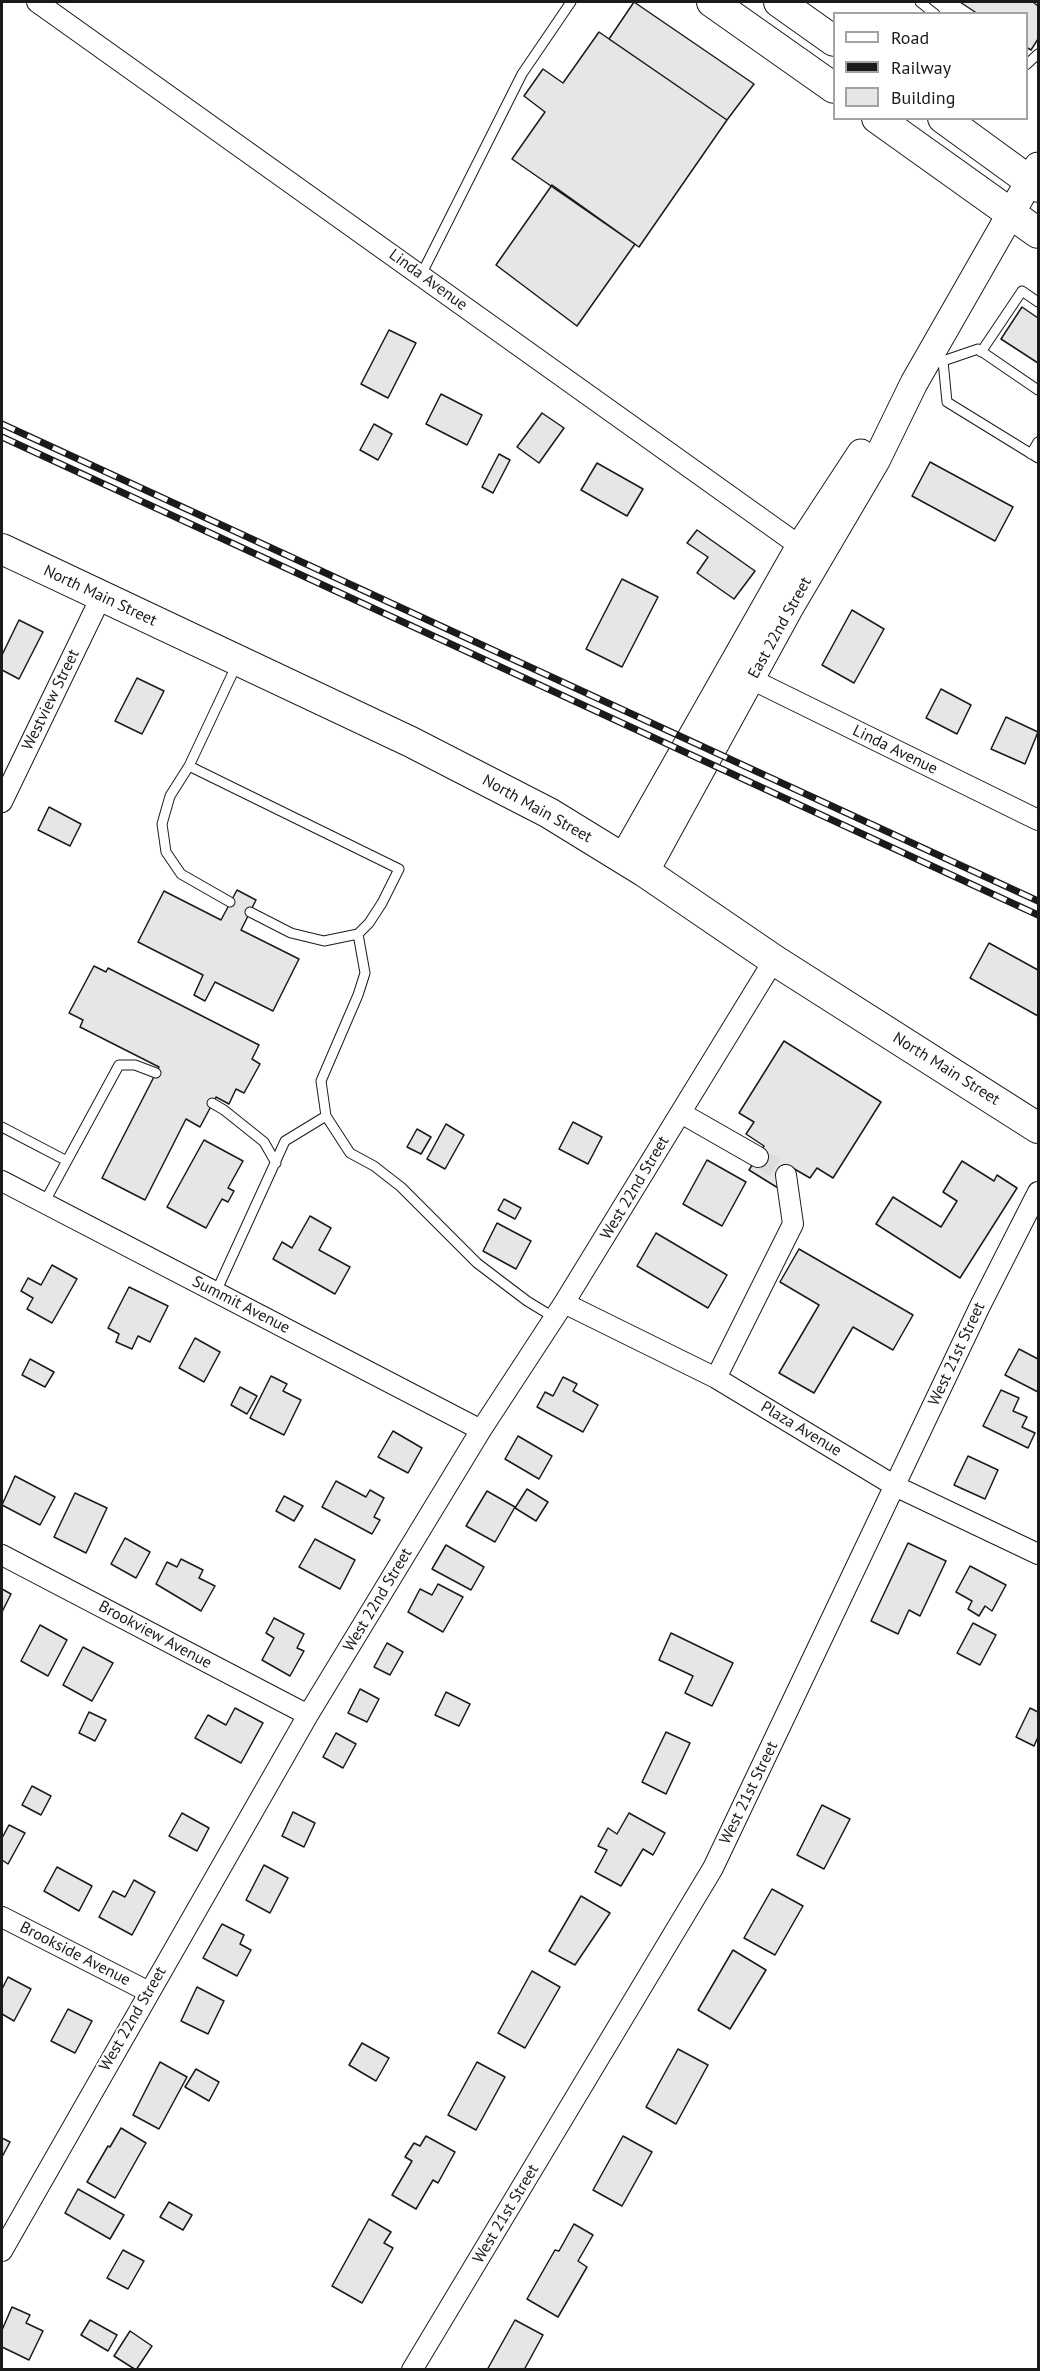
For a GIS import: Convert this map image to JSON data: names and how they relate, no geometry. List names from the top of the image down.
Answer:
{
  "streets": {
    "main road": ["North Main Street", "East 22nd Street"],
    "street": [
      "Linda Avenue",
      "Westview Street",
      "West 22nd Street",
      "Summit Avenue",
      "West 21st Street",
      "Plaza Avenue",
      "Brookview Avenue",
      "Brookside Avenue"
    ]
  },
  "crossings": [
    ["Linda Avenue", "East 22nd Street"],
    ["North Main Street", "East 22nd Street"],
    ["North Main Street", "Westview Street"],
    ["North Main Street", "West 22nd Street"],
    ["West 22nd Street", "Summit Avenue"],
    ["West 22nd Street", "Plaza Avenue"],
    ["West 22nd Street", "Brookview Avenue"],
    ["West 22nd Street", "Brookside Avenue"],
    ["West 21st Street", "Plaza Avenue"]
  ],
  "legend": ["Road", "Railway", "Building"]
}
